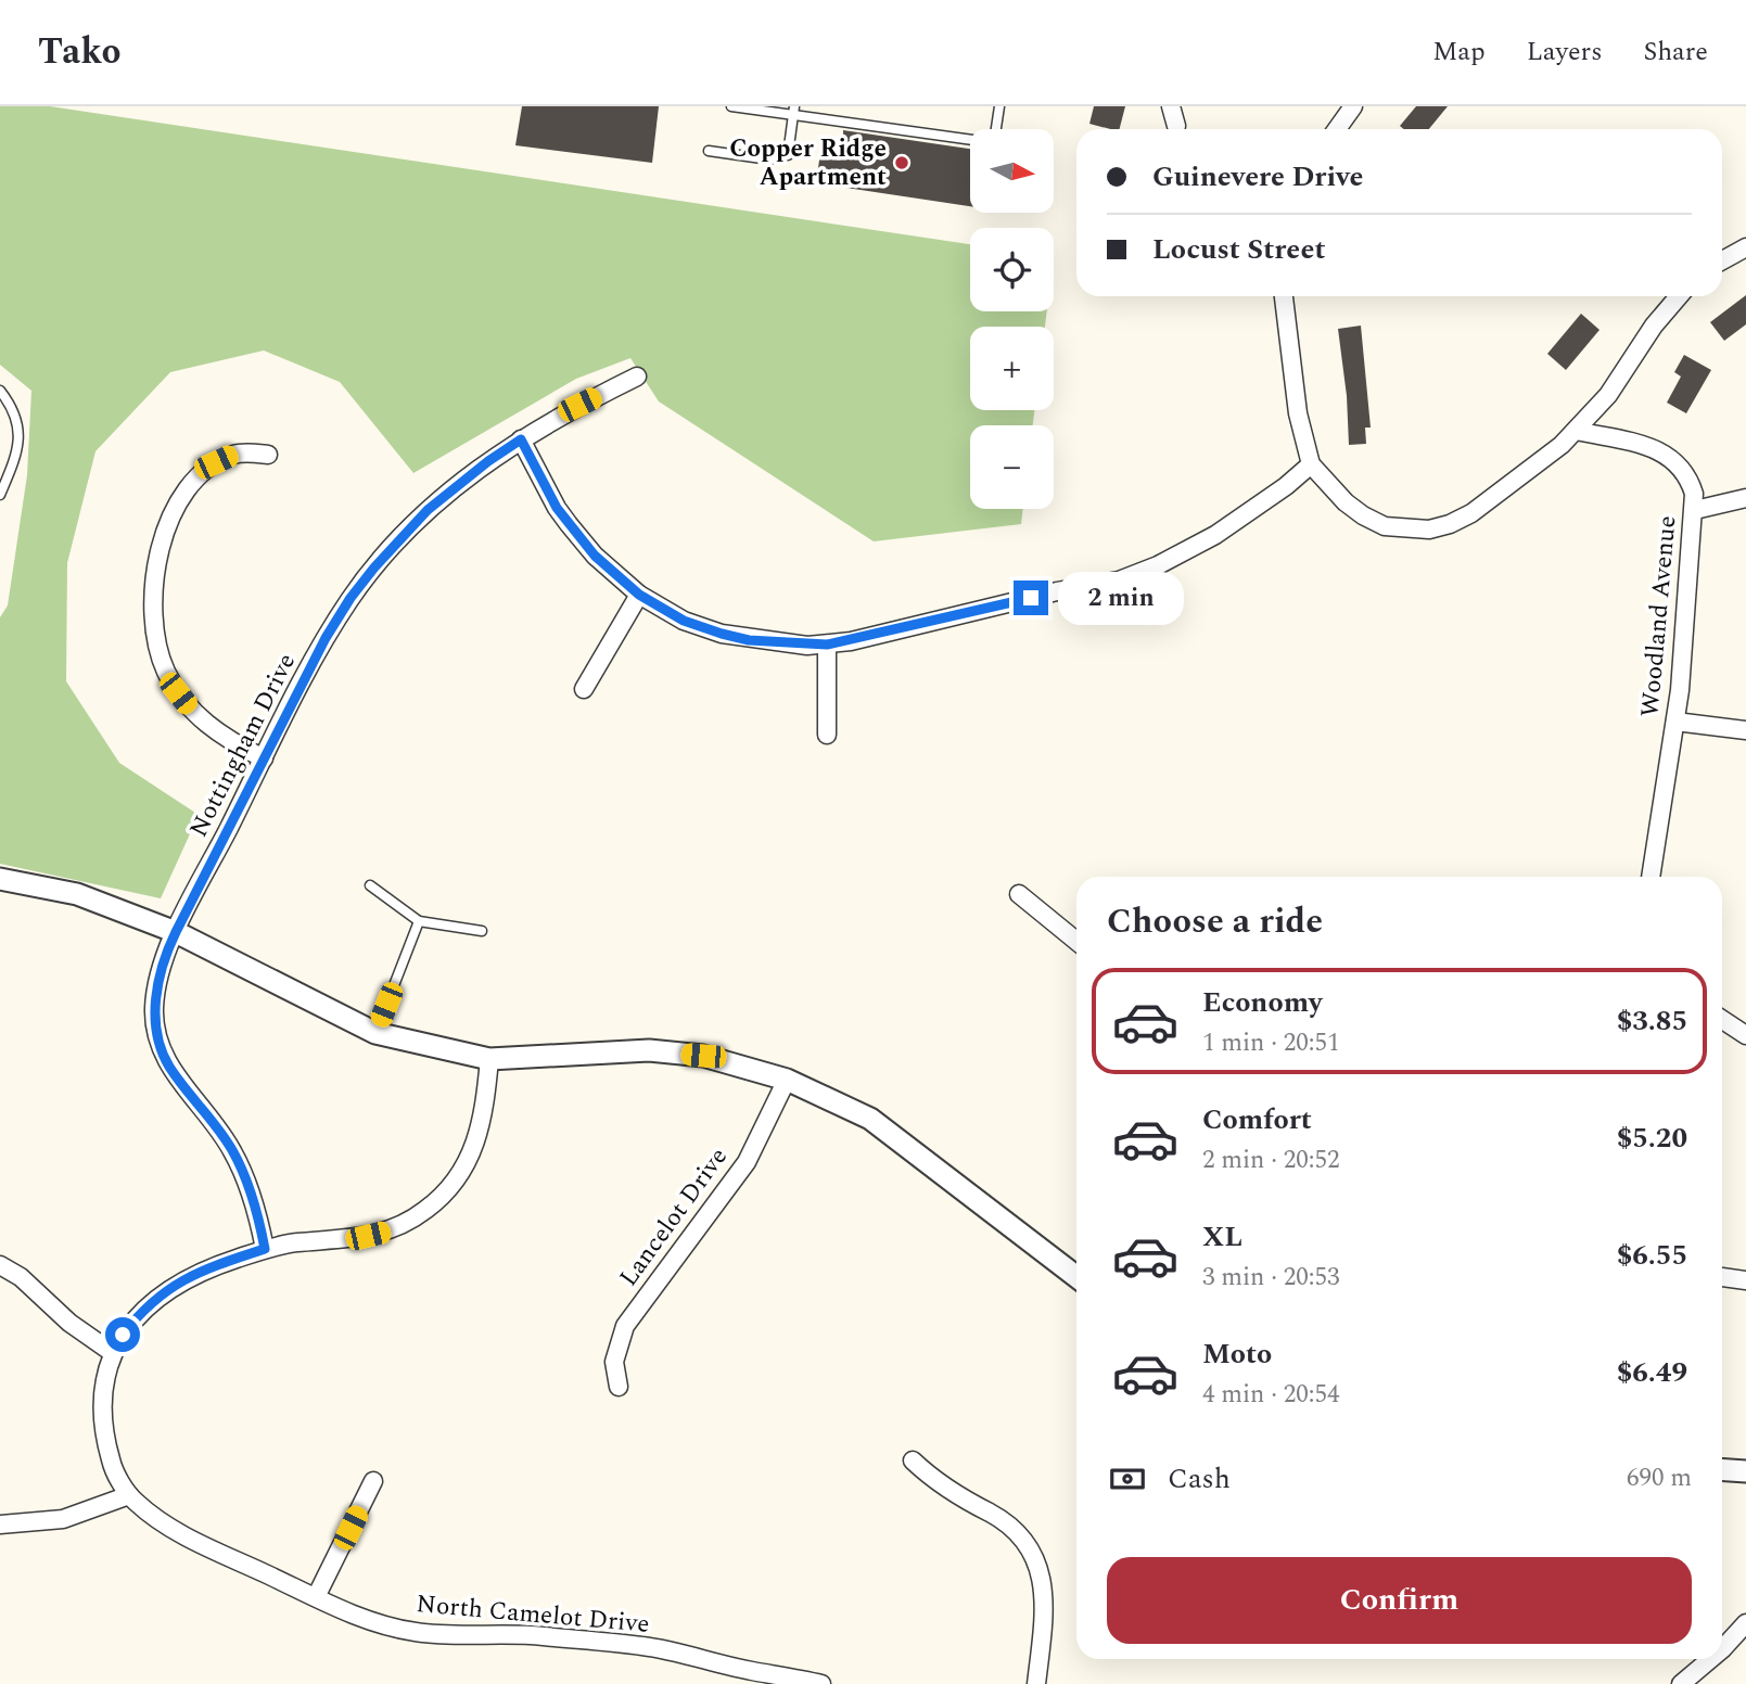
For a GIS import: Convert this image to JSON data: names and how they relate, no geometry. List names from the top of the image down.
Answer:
{
  "streets": {
    "street": [
      "Woodland Avenue",
      "Nottingham Drive",
      "Lancelot Drive",
      "North Camelot Drive"
    ]
  },
  "places": ["Copper Ridge Apartment"],
  "north": "right",
  "page": {
    "header": "Tako",
    "nav": ["Map", "Layers", "Share"],
    "map_buttons": ["+", "−"],
    "banner": ["Guinevere Drive", "Locust Street"],
    "bubble": "2 min",
    "heading": "Choose a ride",
    "list": [
      {
        "name": "Economy",
        "note": "1 min · 20:51",
        "value": "$3.85"
      },
      {
        "name": "Comfort",
        "note": "2 min · 20:52",
        "value": "$5.20"
      },
      {
        "name": "XL",
        "note": "3 min · 20:53",
        "value": "$6.55"
      },
      {
        "name": "Moto",
        "note": "4 min · 20:54",
        "value": "$6.49"
      }
    ],
    "pay": ["Cash", "690 m"],
    "buttons": "Confirm"
  }
}
